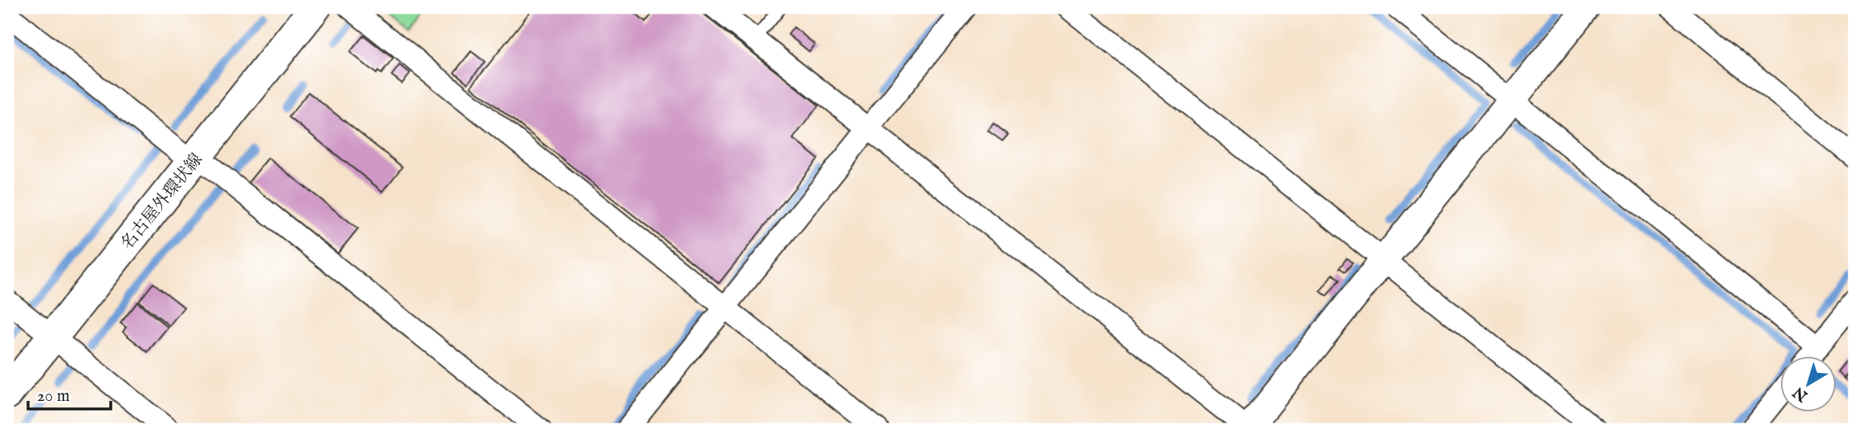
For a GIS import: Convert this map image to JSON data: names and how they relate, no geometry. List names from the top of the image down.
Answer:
{
  "streets": {
    "main road": ["名古屋外環状線"]
  },
  "scale_bar": "20 m",
  "north": "bottom left"
}
